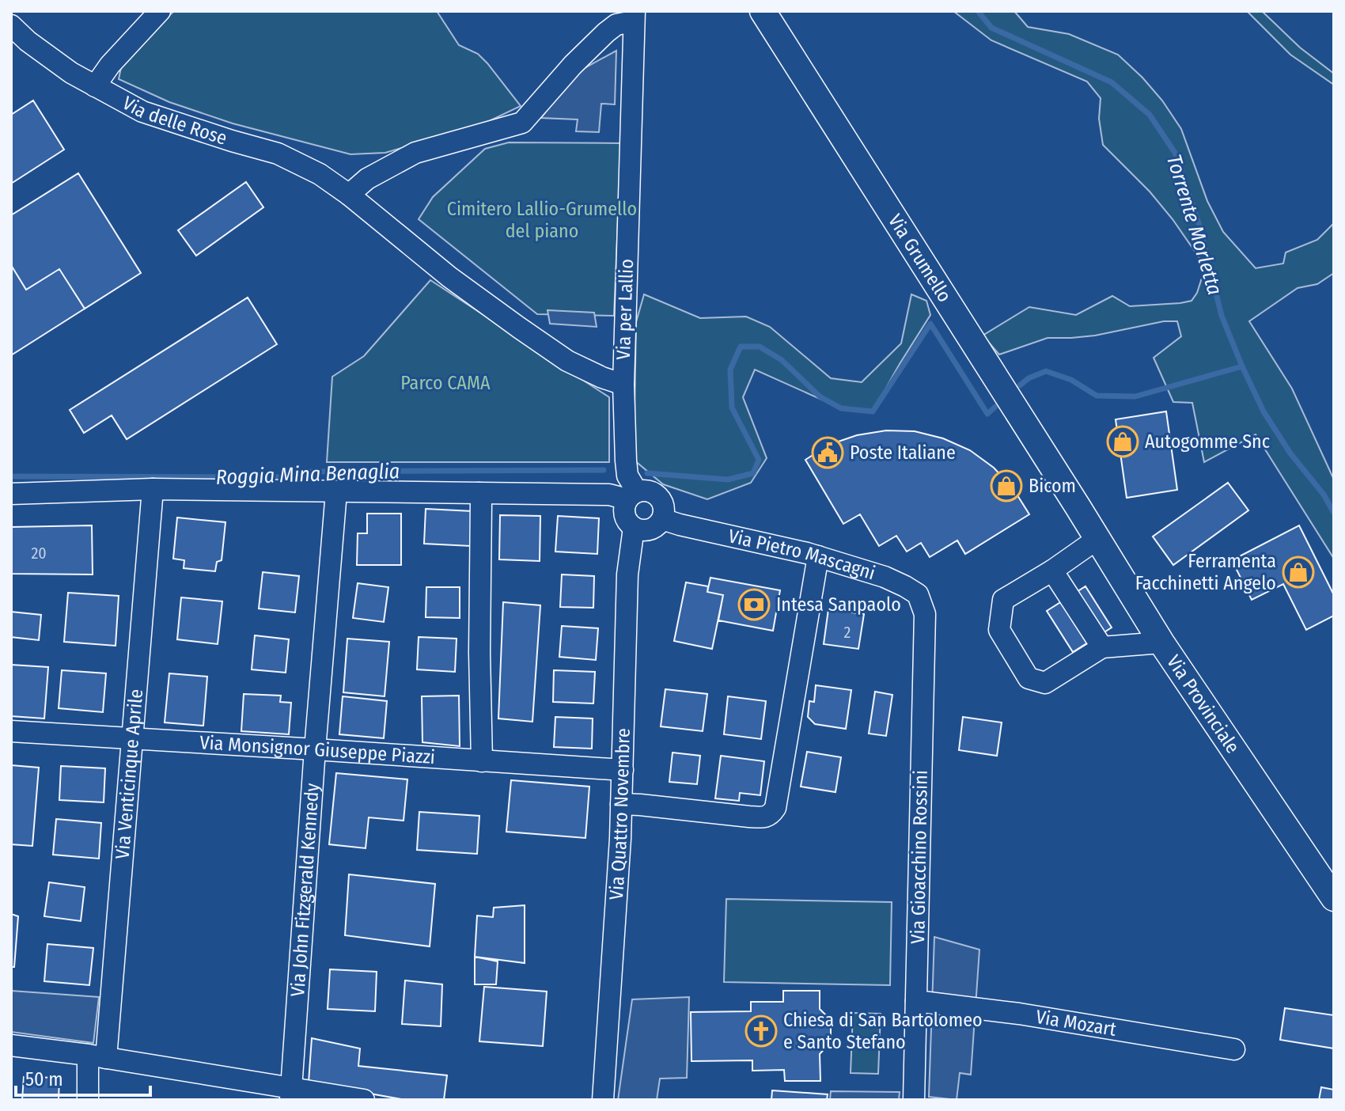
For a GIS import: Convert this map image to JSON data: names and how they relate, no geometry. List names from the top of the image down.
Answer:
{
  "streets": {
    "main road": ["Via Grumello", "Via Provinciale"],
    "street": [
      "Via delle Rose",
      "Via per Lallio",
      "Via Pietro Mascagni",
      "Via Monsignor Giuseppe Piazzi",
      "Via Venticinque Aprile",
      "Via Quattro Novembre",
      "Via Gioacchino Rossini",
      "Via John Fitzgerald Kennedy",
      "Via Mozart"
    ]
  },
  "crossings": [
    ["Via delle Rose", "Via per Lallio"],
    ["Via Grumello", "Via Provinciale"],
    ["Via per Lallio", "Via Pietro Mascagni"],
    ["Via per Lallio", "Via Quattro Novembre"],
    ["Via Pietro Mascagni", "Via Quattro Novembre"],
    ["Via Pietro Mascagni", "Via Gioacchino Rossini"],
    ["Via Monsignor Giuseppe Piazzi", "Via Venticinque Aprile"],
    ["Via Monsignor Giuseppe Piazzi", "Via Quattro Novembre"],
    ["Via Monsignor Giuseppe Piazzi", "Via John Fitzgerald Kennedy"],
    ["Via Gioacchino Rossini", "Via Mozart"]
  ],
  "water": ["Torrente Morletta", "Roggia Mina Benaglia"],
  "parks": ["Cimitero Lallio-Grumello del piano", "Parco CAMA"],
  "places": {
    "shop": ["Autogomme Snc", "Bicom", "Ferramenta Facchinetti Angelo"],
    "public building": ["Poste Italiane"],
    "bank": ["Intesa Sanpaolo"],
    "church": ["Chiesa di San Bartolomeo e Santo Stefano"]
  },
  "house_numbers": ["20", "2"],
  "scale_bar": "50 m"
}
